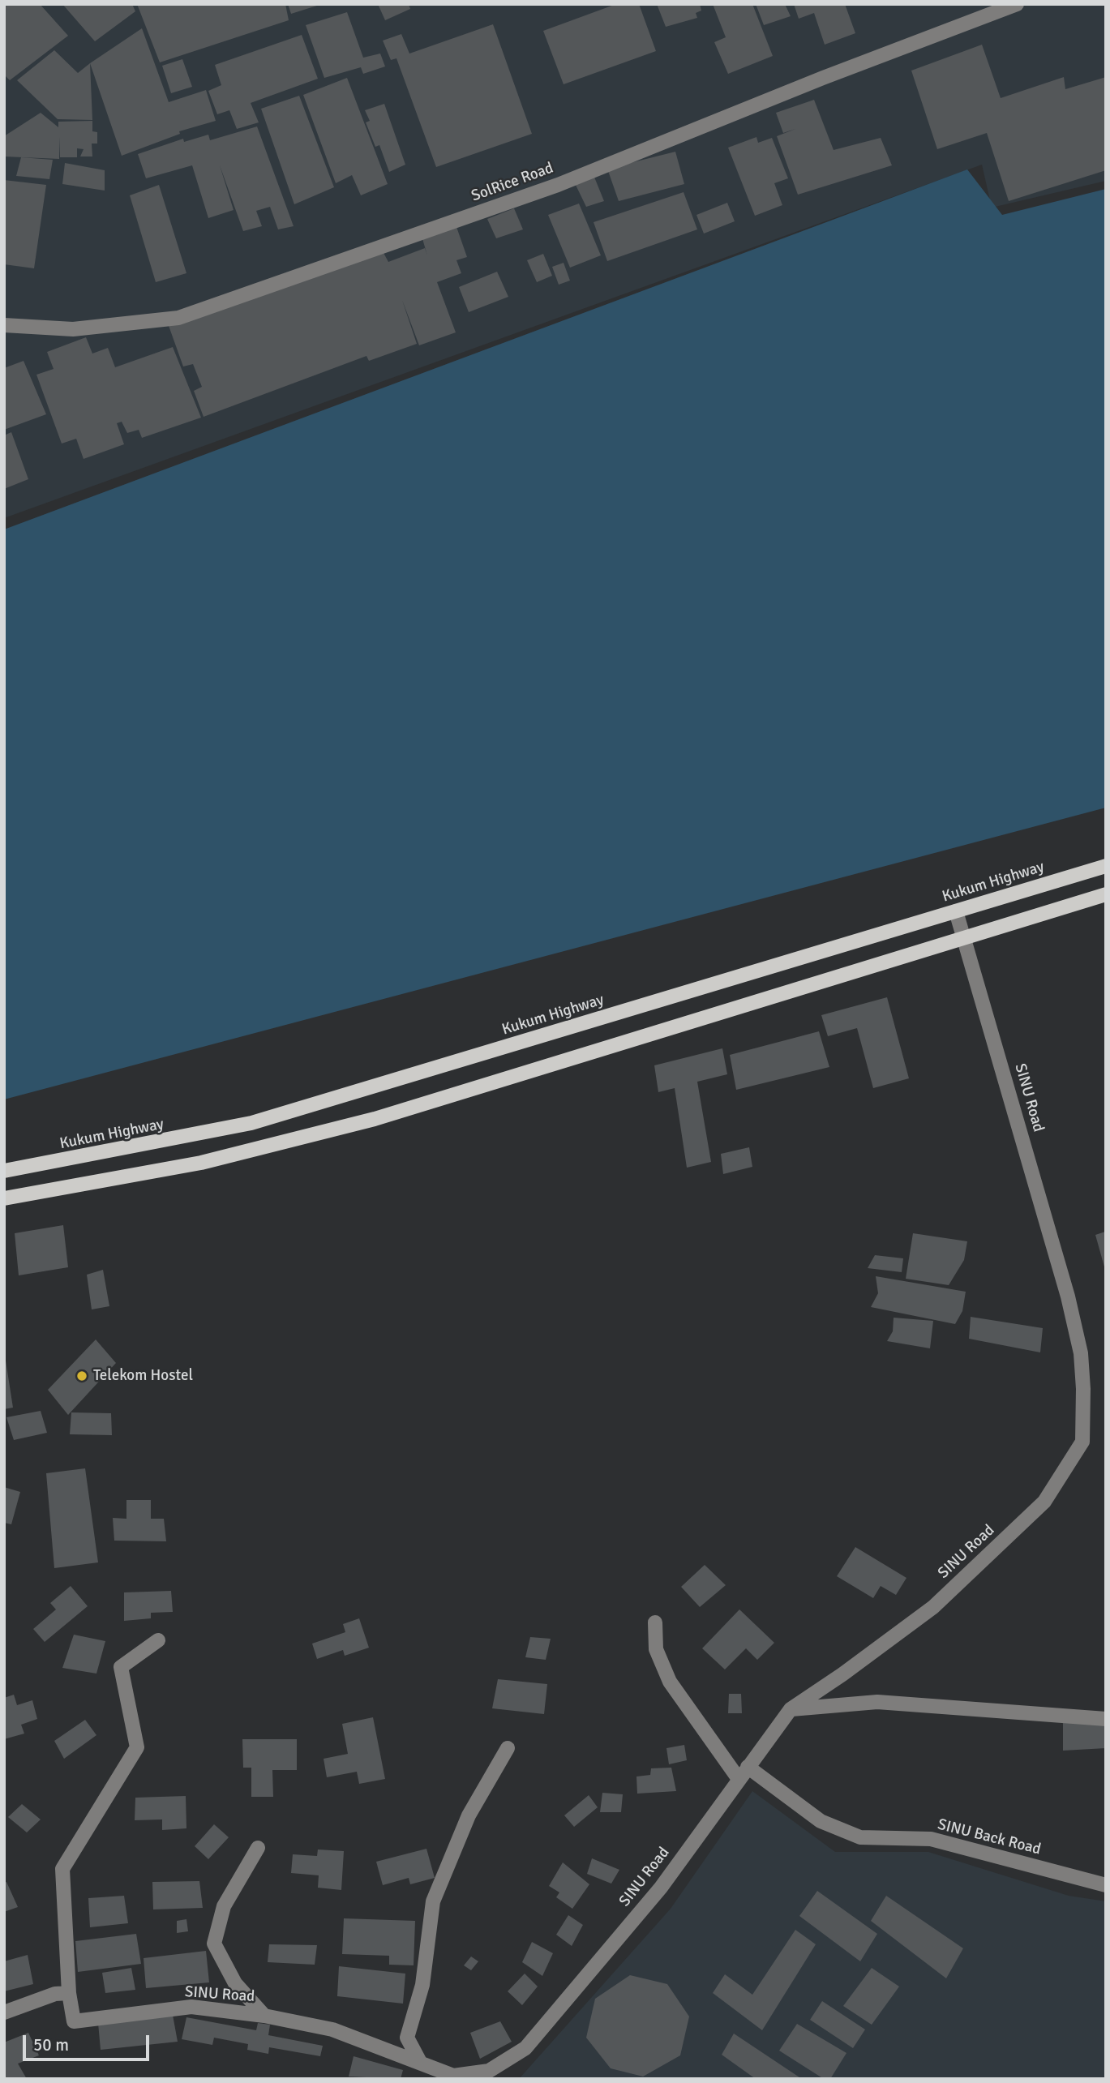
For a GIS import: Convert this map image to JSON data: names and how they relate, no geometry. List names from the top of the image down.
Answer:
{
  "streets": {
    "main road": ["Kukum Highway"],
    "street": ["SolRice Road", "SINU Road", "SINU Back Road"]
  },
  "crossings": [
    ["Kukum Highway", "SINU Road"],
    ["SINU Road", "SINU Back Road"]
  ],
  "places": ["Telekom Hostel"],
  "scale_bar": "50 m"
}
